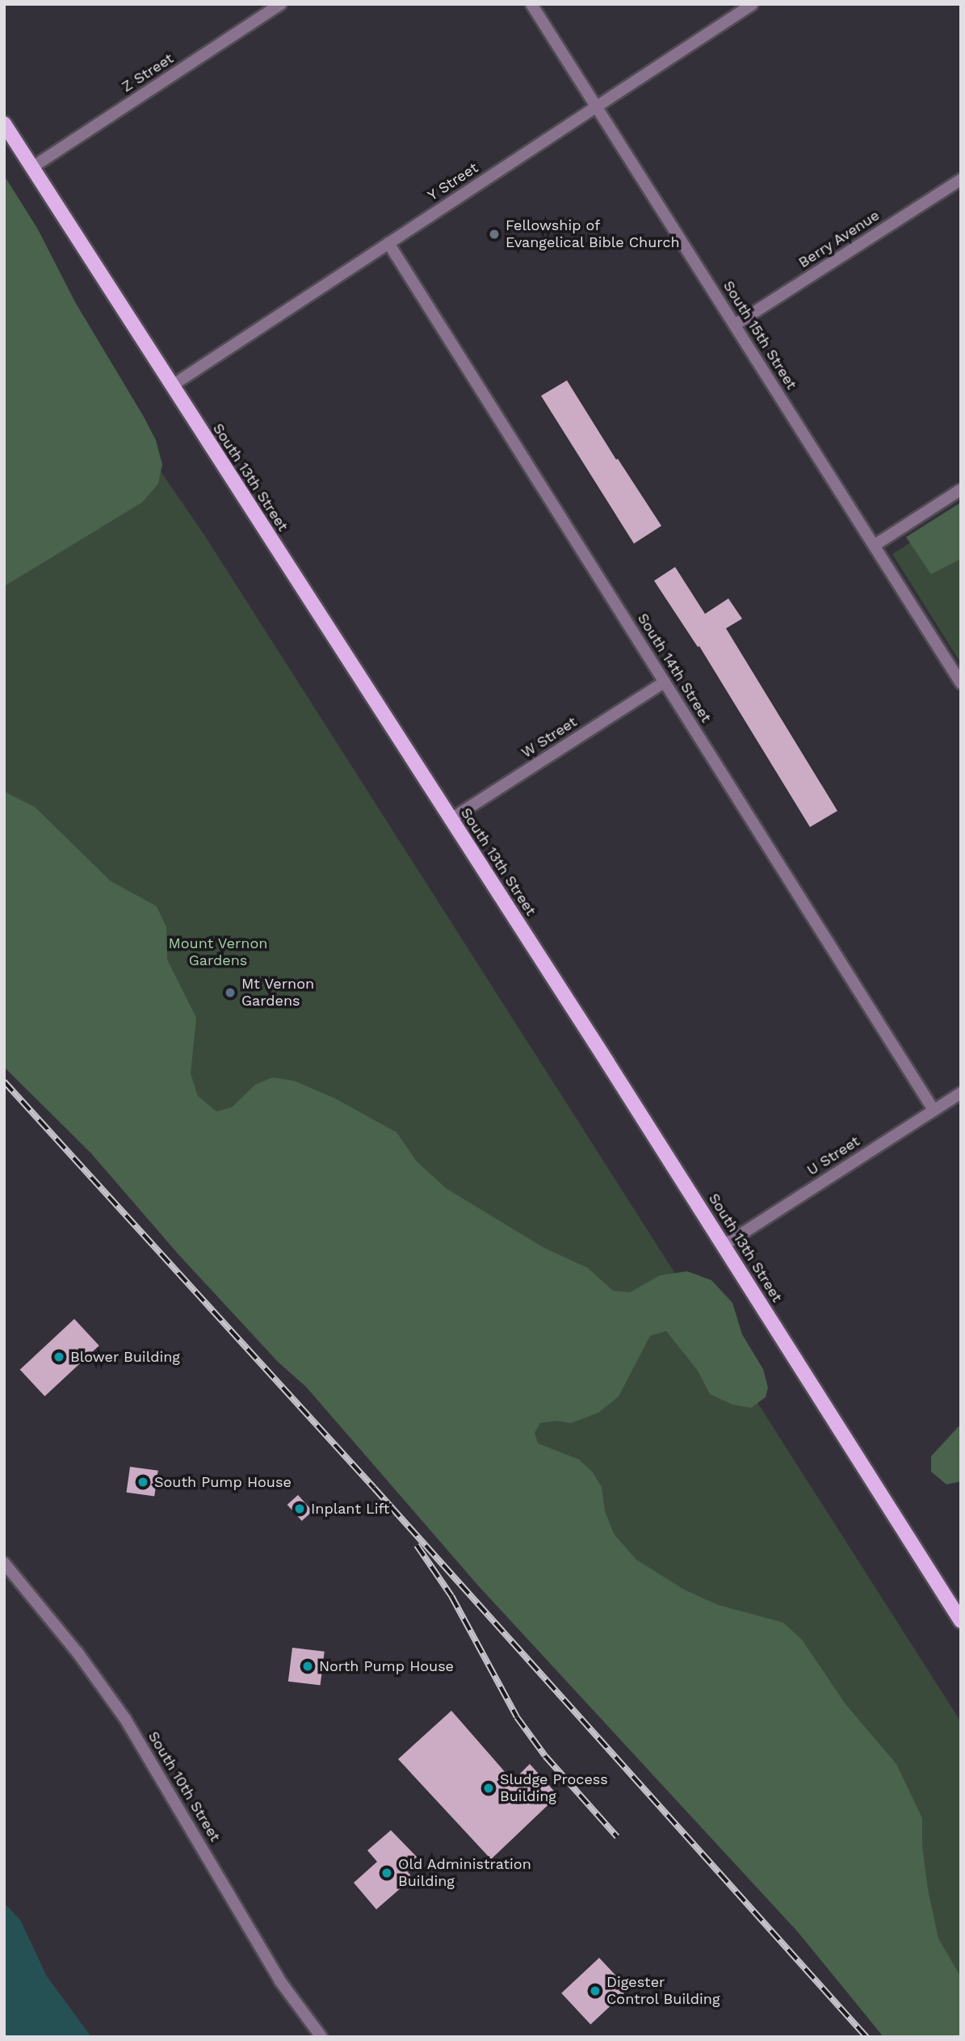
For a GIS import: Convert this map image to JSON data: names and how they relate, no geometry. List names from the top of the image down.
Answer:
{
  "streets": {
    "main road": ["South 13th Street"],
    "street": [
      "Z Street",
      "Y Street",
      "Berry Avenue",
      "South 15th Street",
      "South 14th Street",
      "W Street",
      "U Street",
      "South 10th Street"
    ]
  },
  "crossings": [
    ["Z Street", "South 13th Street"],
    ["Y Street", "South 15th Street"],
    ["Y Street", "South 13th Street"],
    ["Y Street", "South 14th Street"],
    ["Berry Avenue", "South 15th Street"],
    ["South 13th Street", "W Street"],
    ["South 13th Street", "U Street"],
    ["South 14th Street", "W Street"],
    ["South 14th Street", "U Street"]
  ],
  "parks": ["Mount Vernon Gardens"],
  "places": [
    "Fellowship of Evangelical Bible Church",
    "Mt Vernon Gardens",
    "Blower Building",
    "South Pump House",
    "Inplant Lift",
    "North Pump House",
    "Sludge Process Building",
    "Old Administration Building",
    "Digester Control Building"
  ]
}
